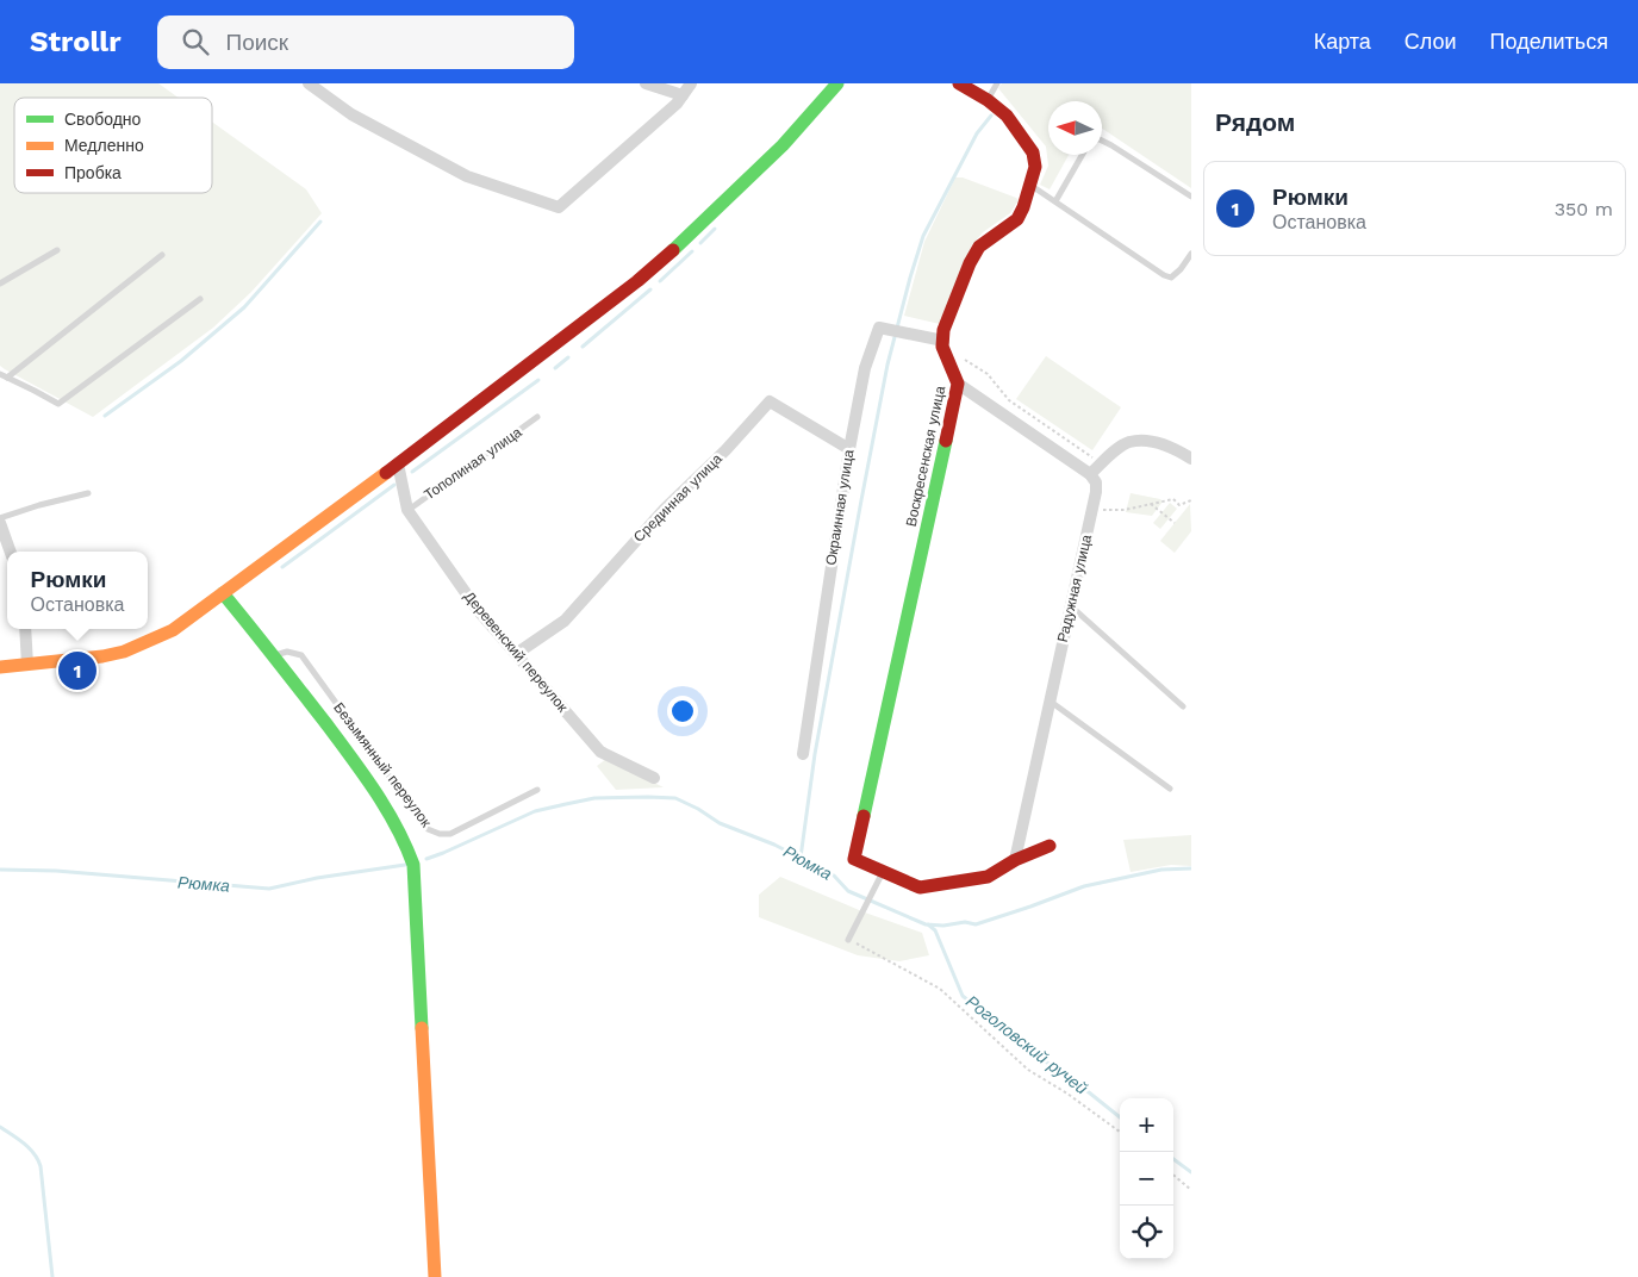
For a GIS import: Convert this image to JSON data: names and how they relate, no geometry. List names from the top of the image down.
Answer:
{
  "streets": {
    "street": [
      "Воскресенская улица",
      "Срединная улица",
      "Окраинная улица",
      "Радужная улица",
      "Деревенский переулок"
    ],
    "lane": ["Тополиная улица", "Безымянный переулок"]
  },
  "crossings": [
    ["Воскресенская улица", "Окраинная улица"],
    ["Тополиная улица", "Деревенский переулок"],
    ["Срединная улица", "Окраинная улица"],
    ["Срединная улица", "Деревенский переулок"]
  ],
  "water": ["Рюмка", "Роголовский ручей"],
  "legend": ["Свободно", "Медленно", "Пробка"],
  "north": "left",
  "page": {
    "header": "Strollr",
    "search": "Поиск",
    "nav": ["Карта", "Слои", "Поделиться"],
    "heading": "Рядом",
    "list": [
      {
        "mark": "1",
        "name": "Рюмки",
        "note": "Остановка",
        "value": "350 m"
      }
    ],
    "popup": ["Рюмки", "Остановка"],
    "pins": "1",
    "map_buttons": ["+", "−"]
  }
}
